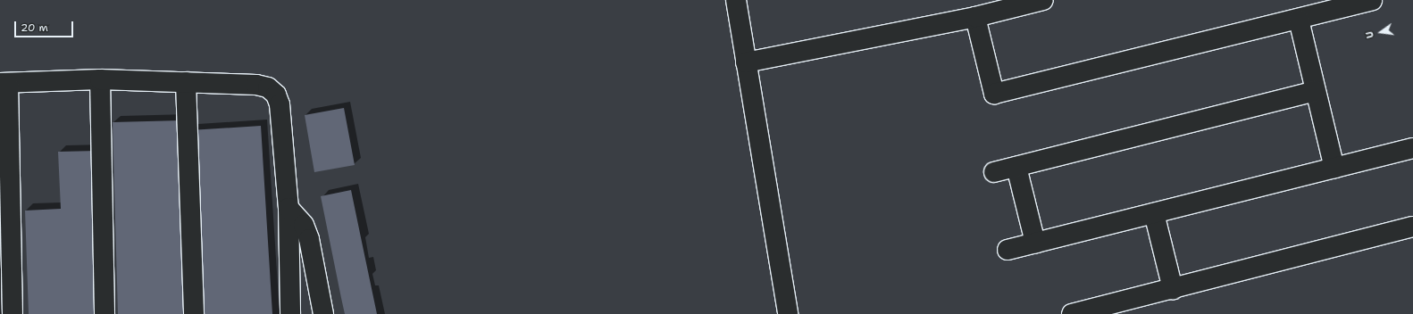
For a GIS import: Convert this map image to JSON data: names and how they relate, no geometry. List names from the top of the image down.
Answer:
{
  "scale_bar": "20 m",
  "north": "left"
}
